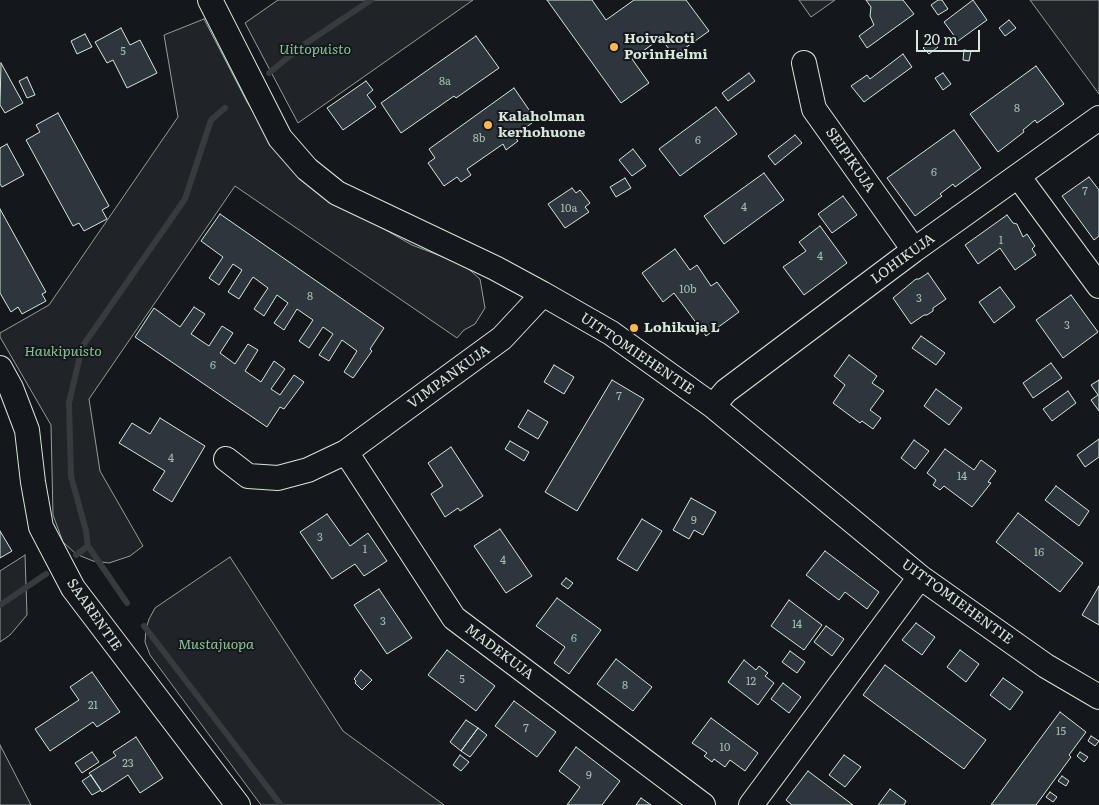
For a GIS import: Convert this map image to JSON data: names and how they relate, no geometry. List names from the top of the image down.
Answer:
{
  "streets": {
    "street": [
      "SEIPIKUJA",
      "LOHIKUJA",
      "UITTOMIEHENTIE",
      "VIMPANKUJA",
      "SAARENTIE",
      "MADEKUJA"
    ]
  },
  "crossings": [
    ["SEIPIKUJA", "LOHIKUJA"],
    ["LOHIKUJA", "UITTOMIEHENTIE"],
    ["UITTOMIEHENTIE", "VIMPANKUJA"],
    ["VIMPANKUJA", "MADEKUJA"]
  ],
  "parks": ["Uittopuisto", "Haukipuisto", "Mustajuopa"],
  "places": ["Hoivakoti PorinHelmi", "Kalaholman kerhohuone", "Lohikuja L"],
  "house_numbers": [
    "5",
    "8a",
    "8",
    "8b",
    "6",
    "6",
    "7",
    "4",
    "10a",
    "1",
    "4",
    "10b",
    "8",
    "3",
    "3",
    "6",
    "7",
    "4",
    "14",
    "9",
    "3",
    "1",
    "16",
    "4",
    "3",
    "14",
    "6",
    "5",
    "12",
    "8",
    "21",
    "7",
    "15",
    "10",
    "23",
    "9"
  ],
  "scale_bar": "20 m"
}
